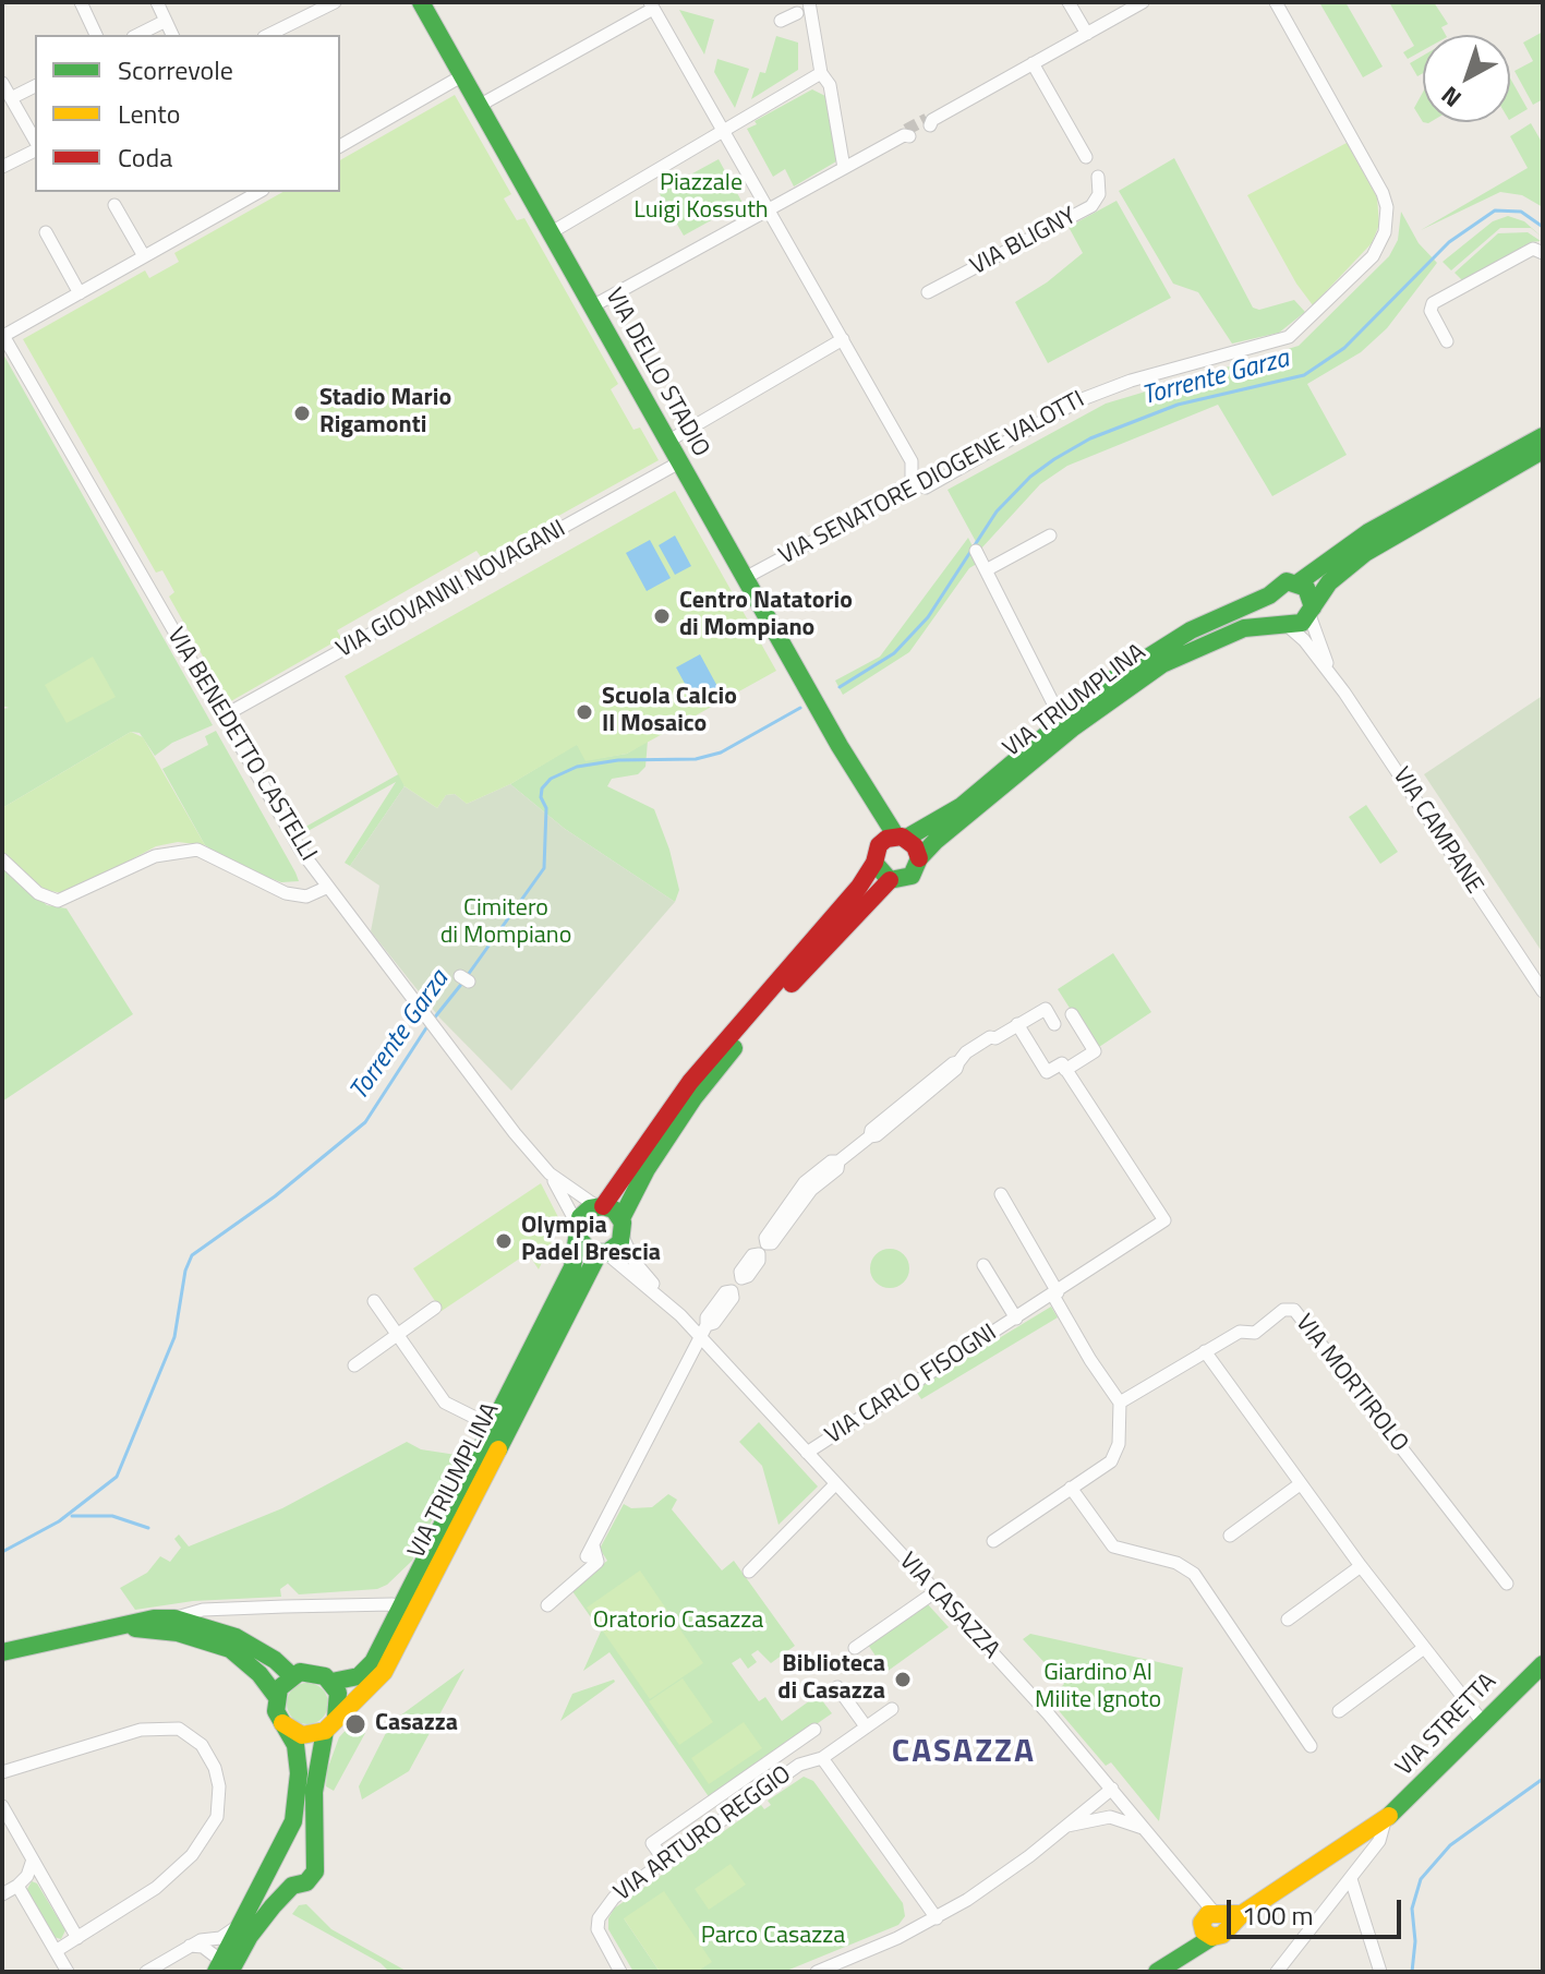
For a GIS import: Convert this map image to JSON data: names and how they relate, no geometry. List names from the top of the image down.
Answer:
{
  "streets": {
    "main road": ["VIA DELLO STADIO", "VIA TRIUMPLINA", "VIA STRETTA"],
    "street": [
      "VIA BLIGNY",
      "VIA SENATORE DIOGENE VALOTTI",
      "VIA GIOVANNI NOVAGANI",
      "VIA BENEDETTO CASTELLI",
      "VIA CAMPANE",
      "VIA MORTIROLO",
      "VIA CARLO FISOGNI",
      "VIA CASAZZA",
      "VIA ARTURO REGGIO"
    ]
  },
  "crossings": [
    ["VIA DELLO STADIO", "VIA SENATORE DIOGENE VALOTTI"],
    ["VIA DELLO STADIO", "VIA GIOVANNI NOVAGANI"],
    ["VIA DELLO STADIO", "VIA TRIUMPLINA"],
    ["VIA GIOVANNI NOVAGANI", "VIA BENEDETTO CASTELLI"],
    ["VIA TRIUMPLINA", "VIA BENEDETTO CASTELLI"],
    ["VIA TRIUMPLINA", "VIA CAMPANE"],
    ["VIA TRIUMPLINA", "VIA CASAZZA"],
    ["VIA BENEDETTO CASTELLI", "VIA CASAZZA"],
    ["VIA CARLO FISOGNI", "VIA CASAZZA"],
    ["VIA CASAZZA", "VIA STRETTA"]
  ],
  "districts": ["CASAZZA"],
  "water": ["Torrente Garza"],
  "parks": [
    "Piazzale Luigi Kossuth",
    "Cimitero di Mompiano",
    "Oratorio Casazza",
    "Giardino Al Milite Ignoto",
    "Parco Casazza"
  ],
  "places": [
    "Stadio Mario Rigamonti",
    "Centro Natatorio di Mompiano",
    "Scuola Calcio Il Mosaico",
    "Olympia Padel Brescia",
    "Biblioteca di Casazza",
    "Casazza"
  ],
  "legend": ["Scorrevole", "Lento", "Coda"],
  "scale_bar": "100 m",
  "north": "bottom left"
}
